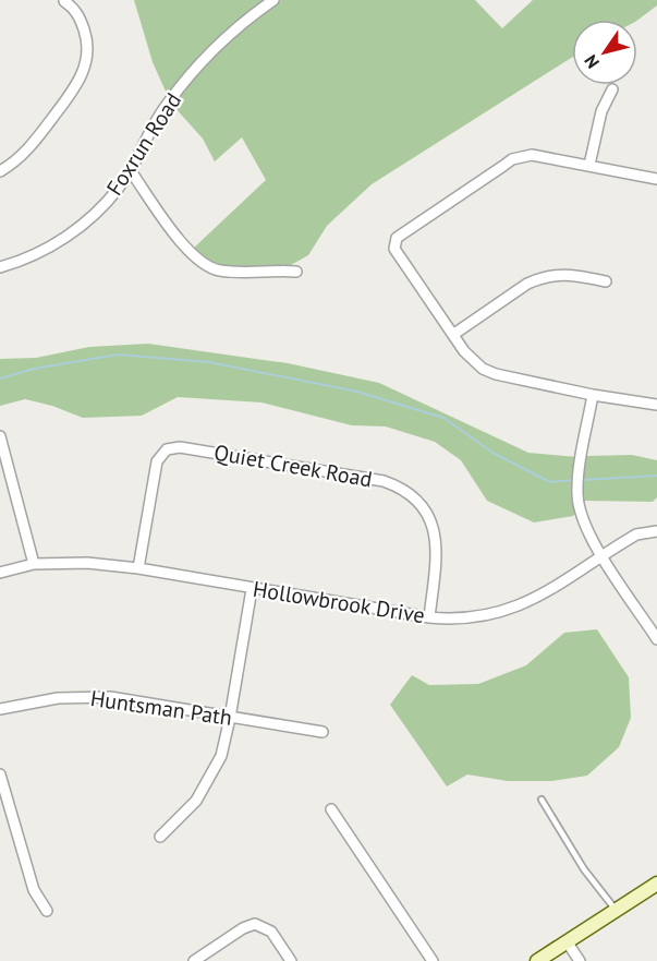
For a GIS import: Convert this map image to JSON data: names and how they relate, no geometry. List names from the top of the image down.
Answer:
{
  "streets": {
    "street": [
      "Foxrun Road",
      "Quiet Creek Road",
      "Hollowbrook Drive",
      "Huntsman Path"
    ]
  },
  "crossings": [
    ["Quiet Creek Road", "Hollowbrook Drive"]
  ],
  "north": "bottom left"
}
